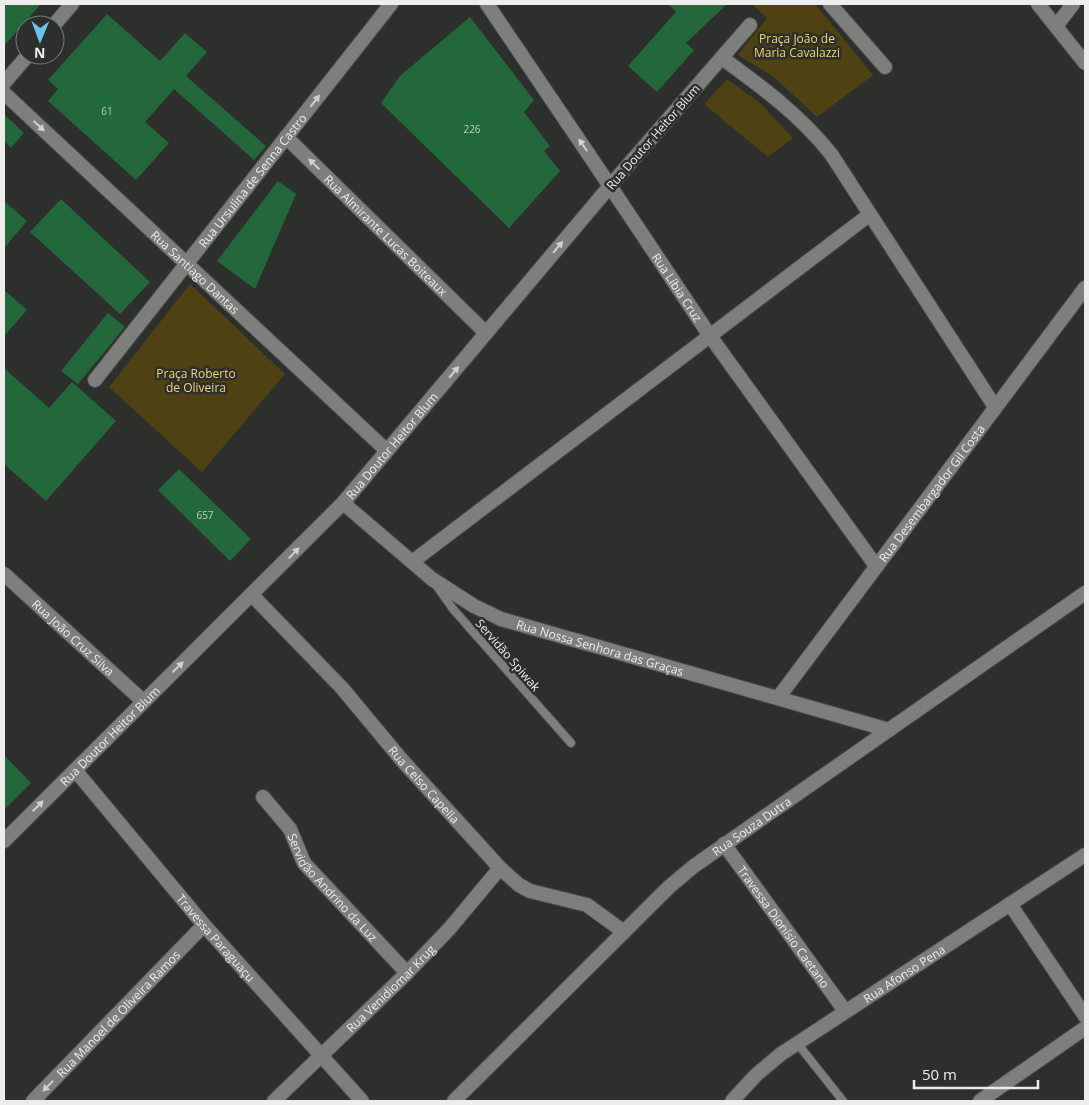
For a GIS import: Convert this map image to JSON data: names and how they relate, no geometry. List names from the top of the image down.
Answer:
{
  "streets": {
    "street": [
      "Rua Doutor Heitor Blum",
      "Rua Ursulina de Senna Castro",
      "Rua Almirante Lucas Boiteaux",
      "Rua Santiago Dantas",
      "Rua Líbia Cruz",
      "Rua Desembargador Gil Costa",
      "Rua João Cruz Silva",
      "Rua Nossa Senhora das Graças",
      "Rua Celso Capella",
      "Rua Souza Dutra",
      "Servidão Andrino da Luz",
      "Travessa Dionísio Caetano",
      "Travessa Paraguaçu",
      "Rua Afonso Pena",
      "Rua Venidiomar Krug",
      "Rua Manoel de Oliveira Ramos"
    ],
    "lane": ["Servidão Spiwak"]
  },
  "crossings": [
    ["Rua Doutor Heitor Blum", "Rua Almirante Lucas Boiteaux"],
    ["Rua Doutor Heitor Blum", "Rua Santiago Dantas"],
    ["Rua Doutor Heitor Blum", "Rua Líbia Cruz"],
    ["Rua Doutor Heitor Blum", "Rua João Cruz Silva"],
    ["Rua Doutor Heitor Blum", "Rua Nossa Senhora das Graças"],
    ["Rua Doutor Heitor Blum", "Rua Celso Capella"],
    ["Rua Doutor Heitor Blum", "Travessa Paraguaçu"],
    ["Rua Ursulina de Senna Castro", "Rua Almirante Lucas Boiteaux"],
    ["Rua Ursulina de Senna Castro", "Rua Santiago Dantas"],
    ["Rua Líbia Cruz", "Rua Desembargador Gil Costa"],
    ["Rua Desembargador Gil Costa", "Rua Nossa Senhora das Graças"],
    ["Rua Nossa Senhora das Graças", "Servidão Spiwak"],
    ["Rua Nossa Senhora das Graças", "Rua Souza Dutra"],
    ["Rua Celso Capella", "Rua Souza Dutra"],
    ["Rua Celso Capella", "Rua Venidiomar Krug"],
    ["Rua Souza Dutra", "Travessa Dionísio Caetano"],
    ["Servidão Andrino da Luz", "Rua Venidiomar Krug"],
    ["Travessa Dionísio Caetano", "Rua Afonso Pena"],
    ["Travessa Paraguaçu", "Rua Venidiomar Krug"],
    ["Travessa Paraguaçu", "Rua Manoel de Oliveira Ramos"]
  ],
  "one_way": [
    "Rua Doutor Heitor Blum",
    "Rua Ursulina de Senna Castro",
    "Rua Almirante Lucas Boiteaux",
    "Rua Santiago Dantas",
    "Rua Manoel de Oliveira Ramos"
  ],
  "parks": ["Praça João de Maria Cavalazzi", "Praça Roberto de Oliveira"],
  "house_numbers": ["61", "226", "657"],
  "scale_bar": "50 m",
  "north": "bottom"
}
